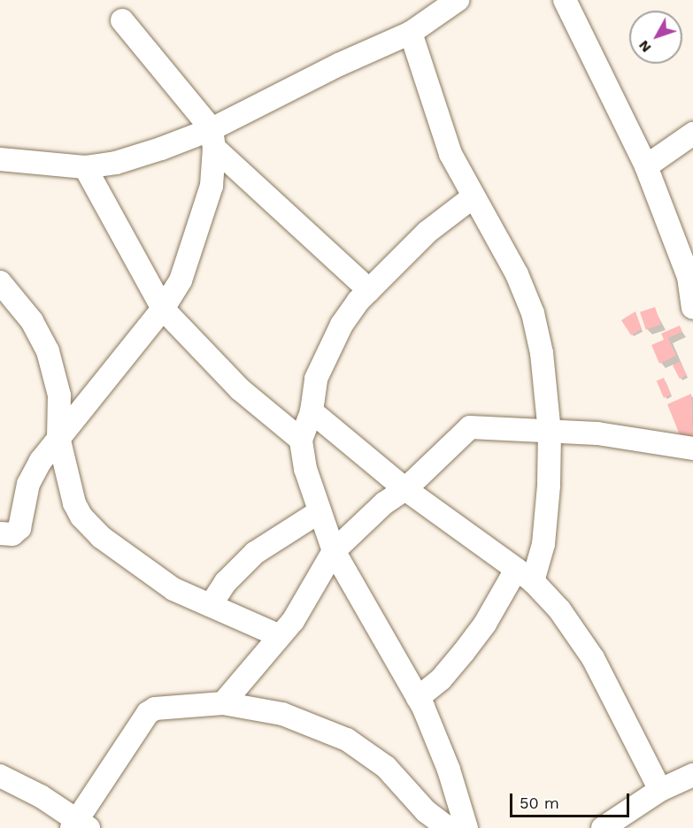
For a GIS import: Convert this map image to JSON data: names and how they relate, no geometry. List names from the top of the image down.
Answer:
{
  "scale_bar": "50 m",
  "north": "bottom left"
}
